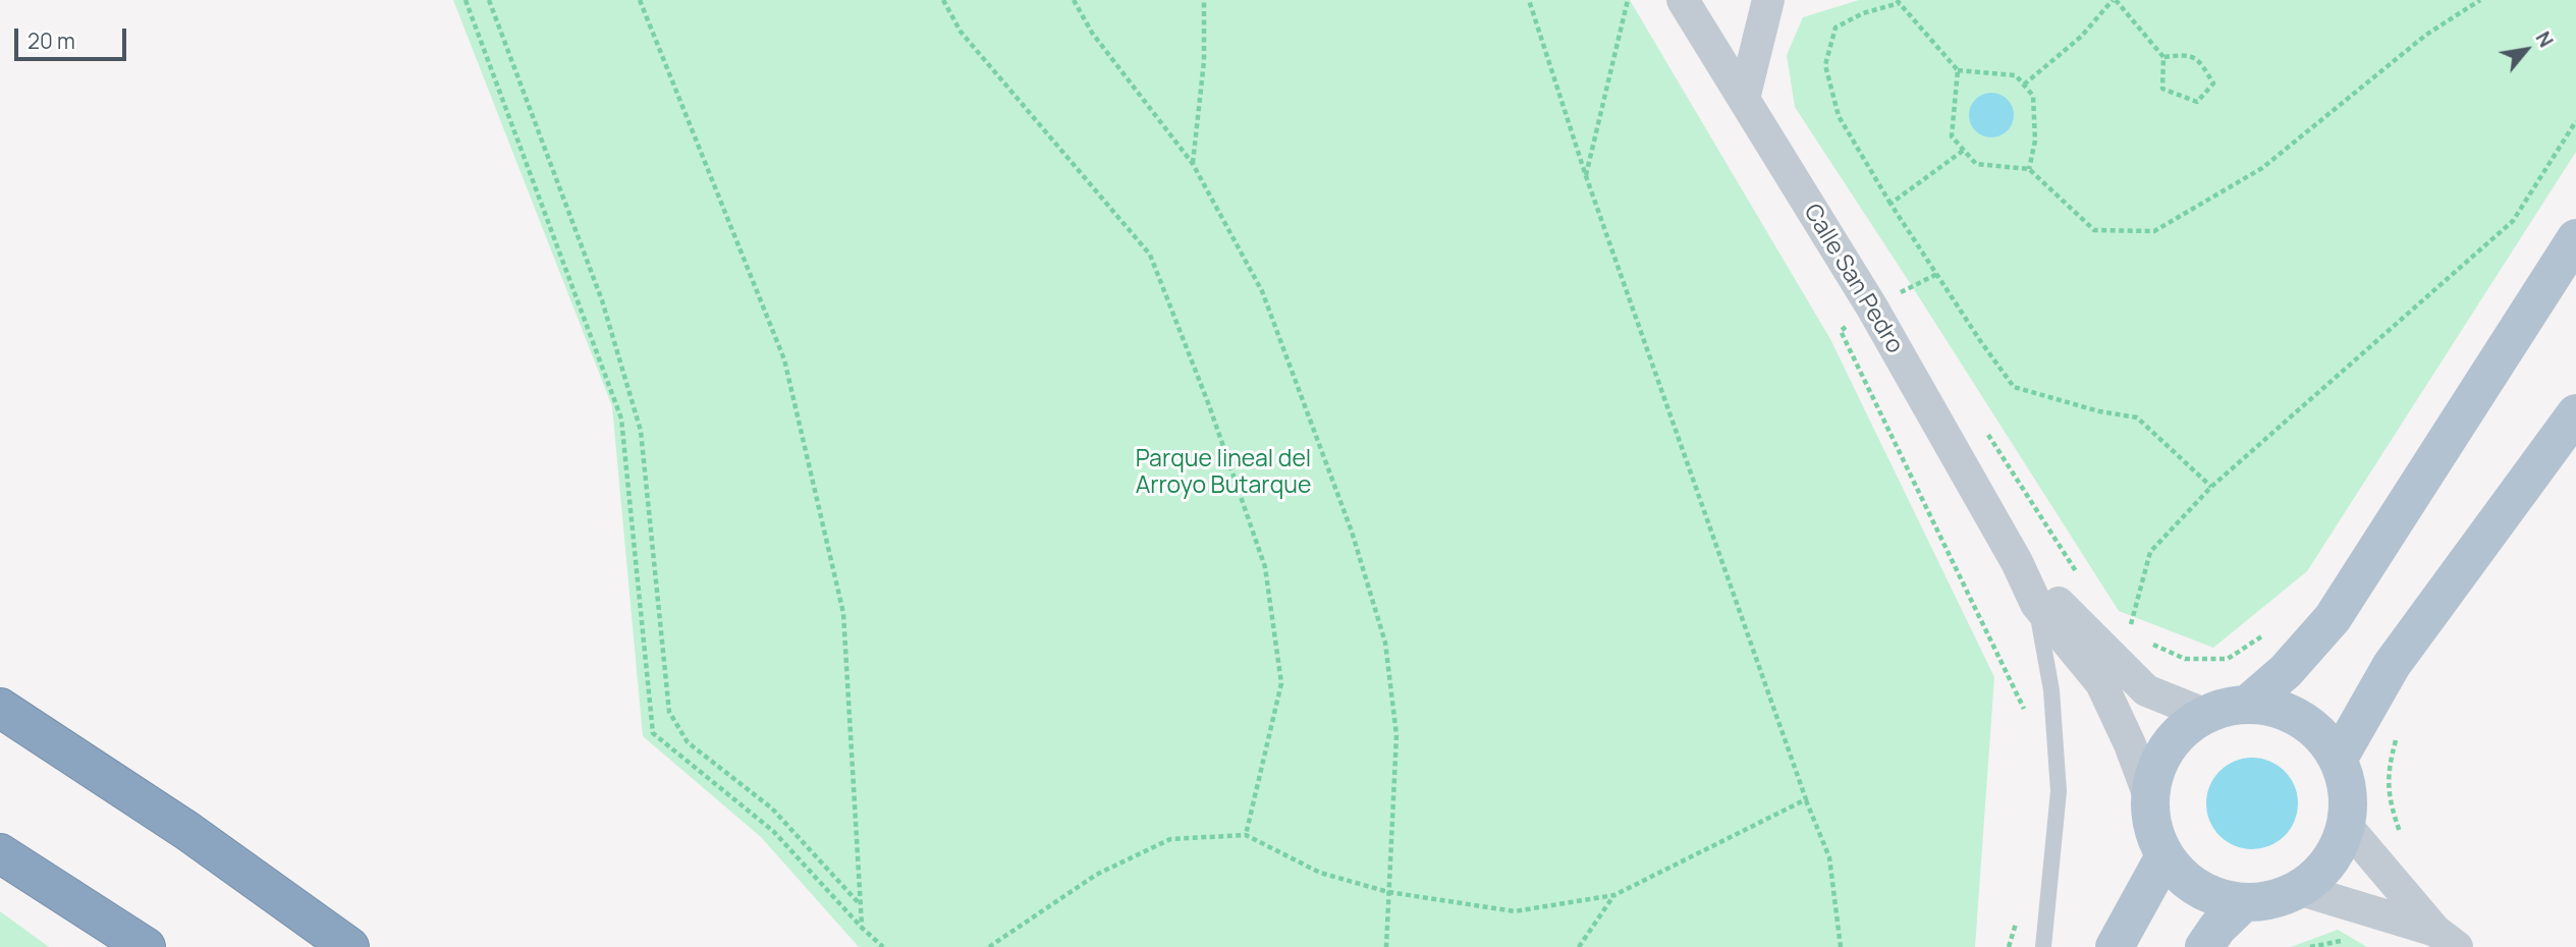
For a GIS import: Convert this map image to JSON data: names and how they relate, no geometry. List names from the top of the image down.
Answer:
{
  "streets": {
    "street": ["Calle San Pedro"]
  },
  "parks": ["Parque lineal del Arroyo Butarque"],
  "scale_bar": "20 m",
  "north": "top right"
}
